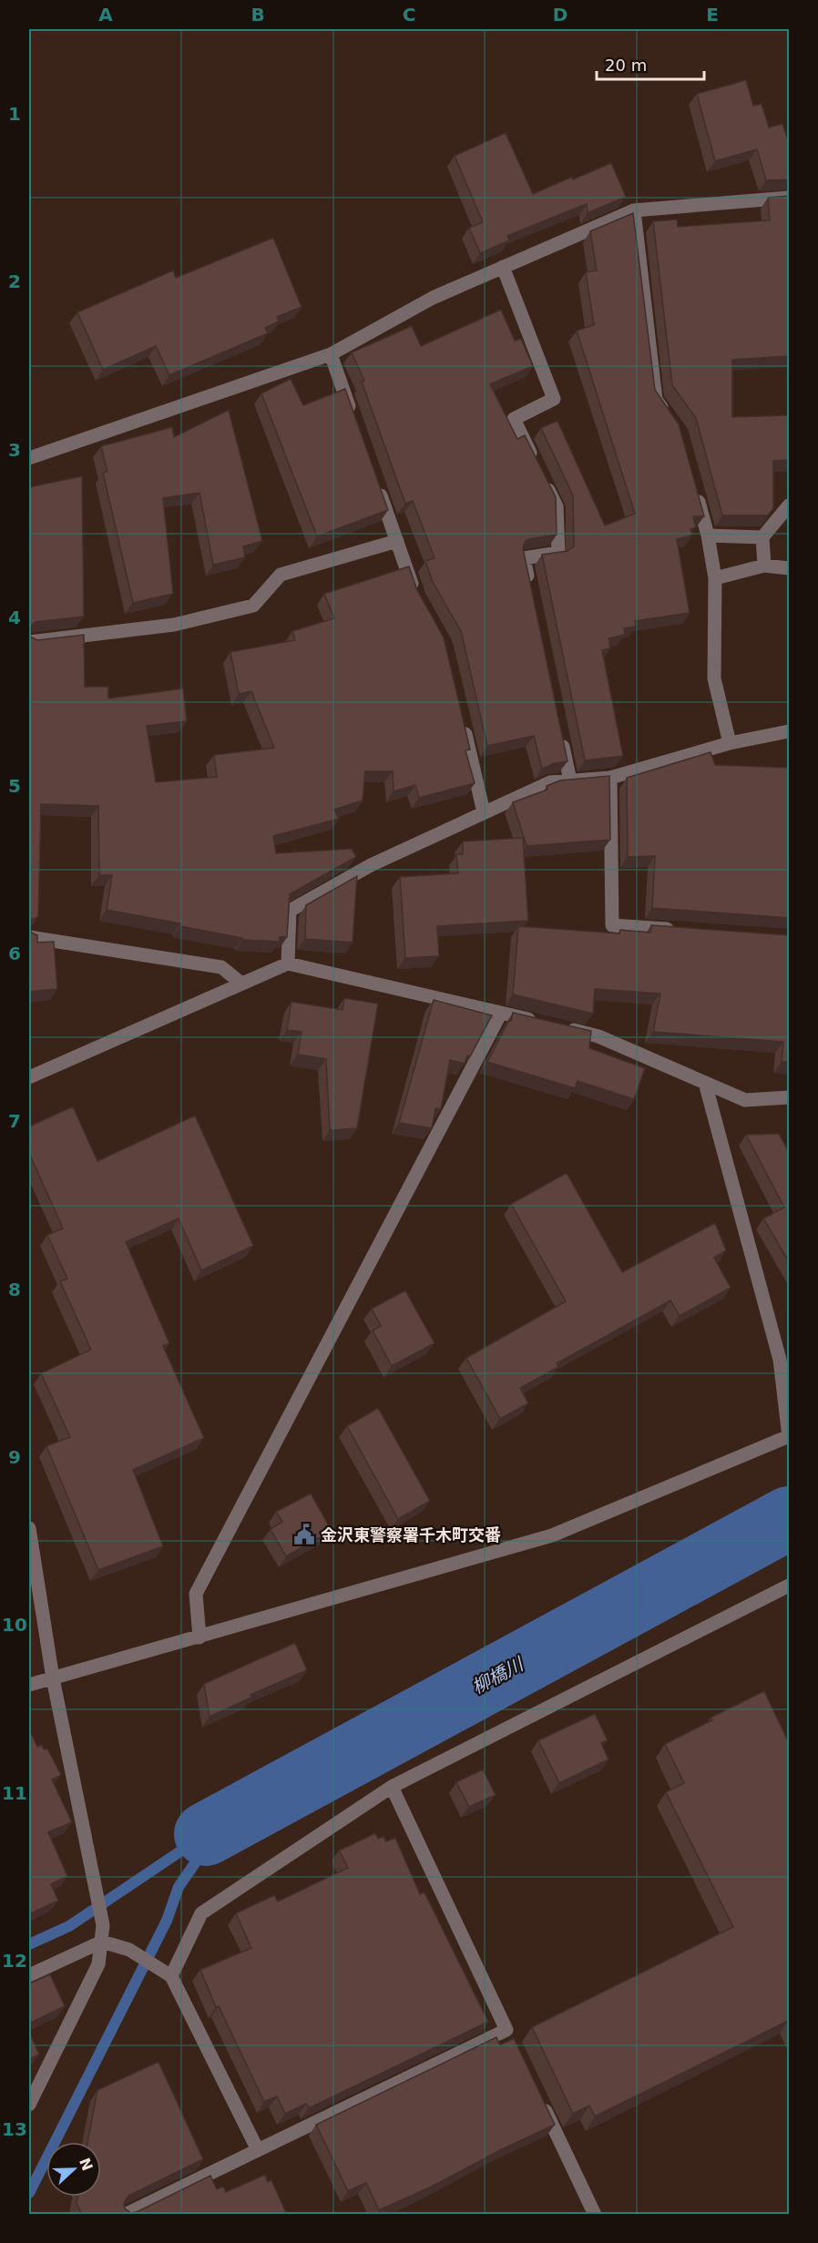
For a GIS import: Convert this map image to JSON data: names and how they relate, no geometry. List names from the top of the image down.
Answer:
{
  "water": ["柳橋川"],
  "places": {
    "public building": ["金沢東警察署千木町交番"]
  },
  "scale_bar": "20 m",
  "north": "right",
  "grid": {
    "columns": [
      "A",
      "B",
      "C",
      "D",
      "E"
    ],
    "rows": [
      "1",
      "2",
      "3",
      "4",
      "5",
      "6",
      "7",
      "8",
      "9",
      "10",
      "11",
      "12",
      "13"
    ]
  }
}
